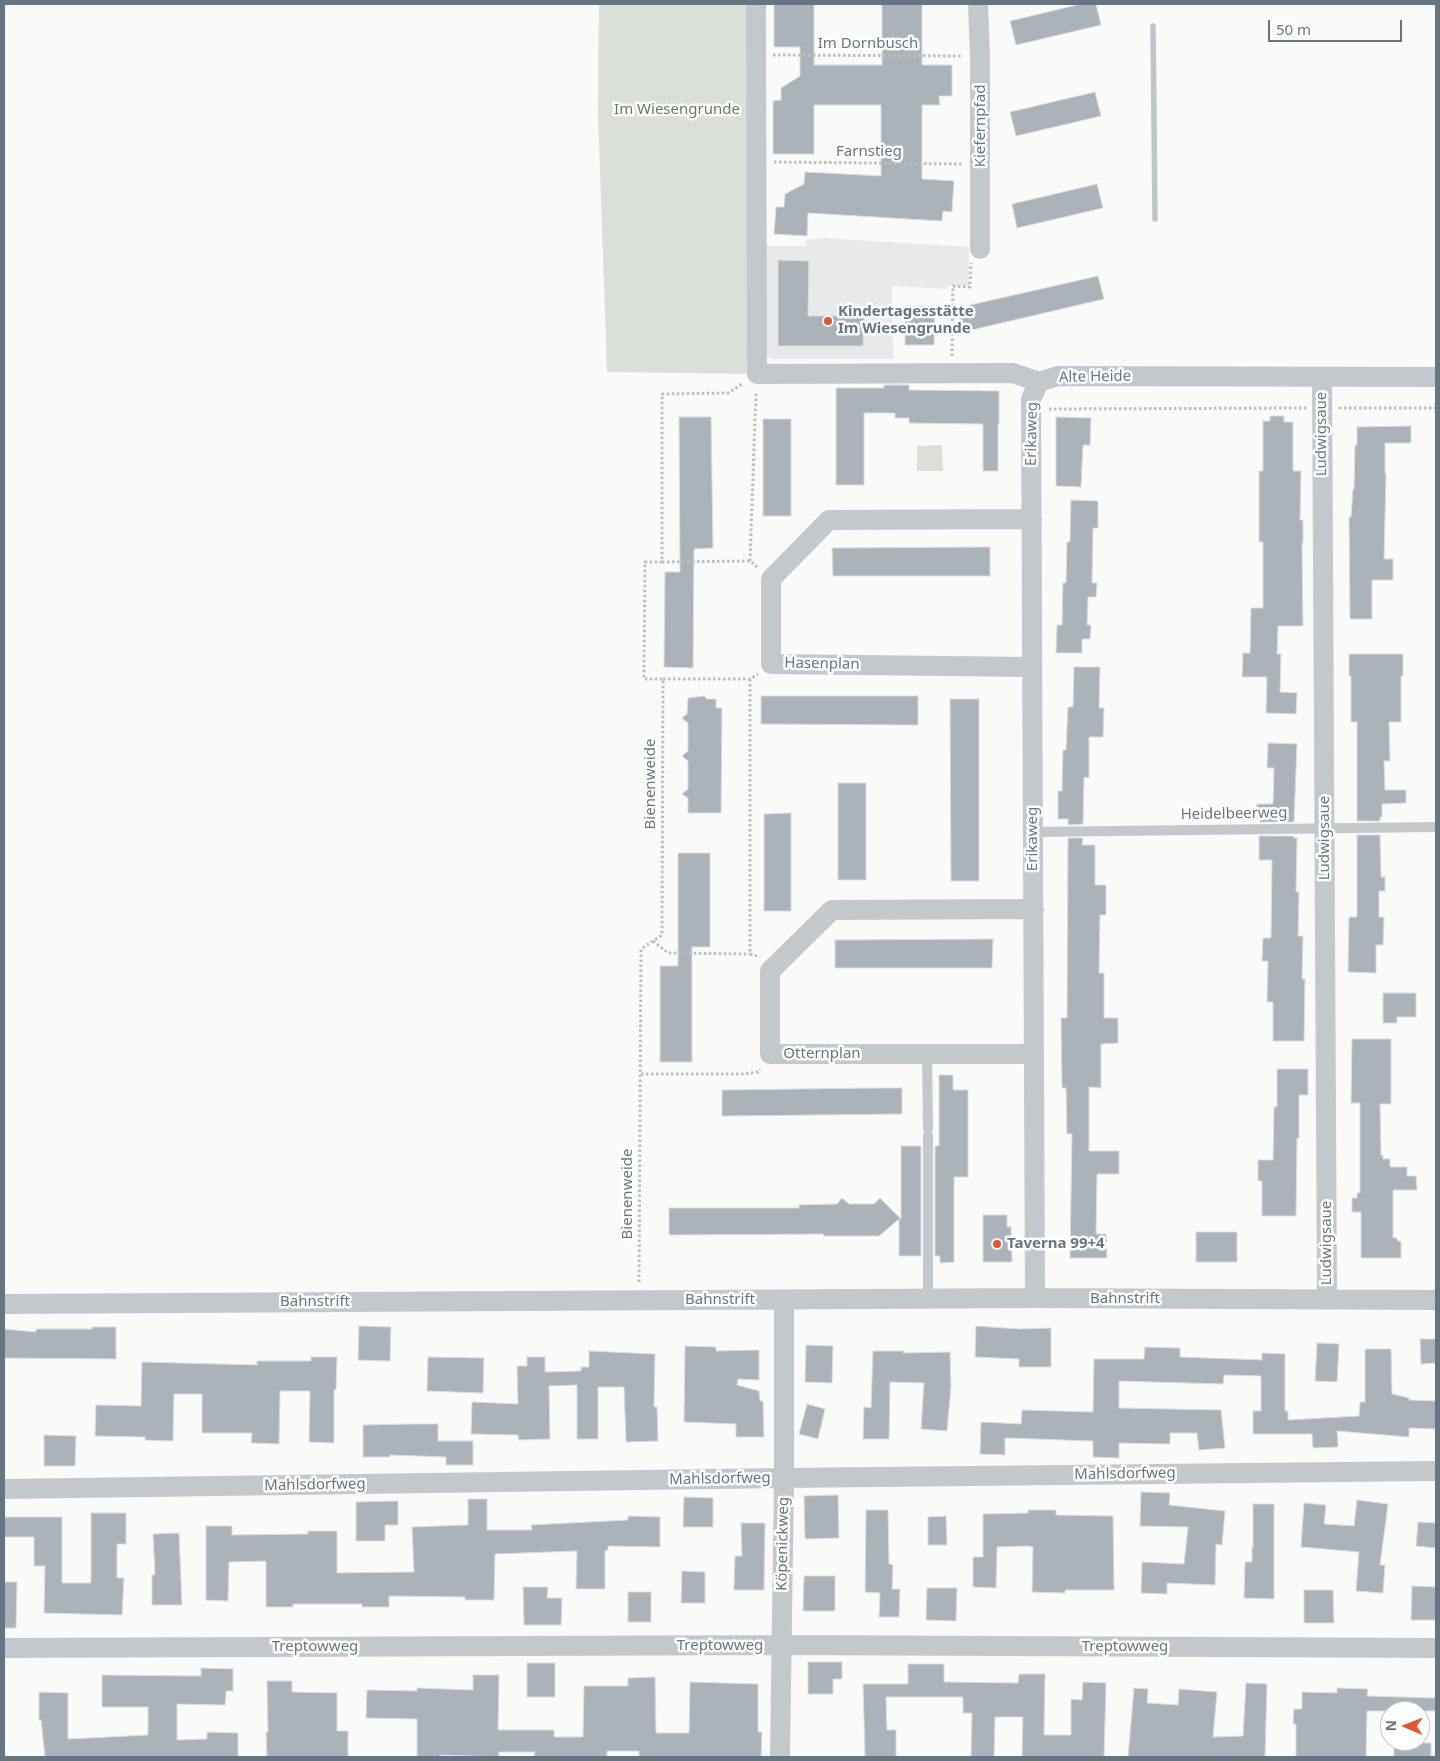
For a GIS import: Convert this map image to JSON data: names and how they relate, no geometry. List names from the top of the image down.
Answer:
{
  "streets": {
    "street": [
      "Kiefernpfad",
      "Alte Heide",
      "Erikaweg",
      "Ludwigsaue",
      "Hasenplan",
      "Otternplan",
      "Bahnstrift",
      "Mahlsdorfweg",
      "Köpenickweg",
      "Treptowweg"
    ],
    "lane": ["Heidelbeerweg"],
    "path": ["Im Dornbusch", "Farnstieg", "Bienenweide"]
  },
  "crossings": [
    ["Im Dornbusch", "Kiefernpfad"],
    ["Kiefernpfad", "Farnstieg"],
    ["Alte Heide", "Erikaweg"],
    ["Alte Heide", "Ludwigsaue"],
    ["Erikaweg", "Hasenplan"],
    ["Erikaweg", "Heidelbeerweg"],
    ["Erikaweg", "Otternplan"],
    ["Erikaweg", "Bahnstrift"],
    ["Ludwigsaue", "Heidelbeerweg"],
    ["Ludwigsaue", "Bahnstrift"],
    ["Bienenweide", "Bahnstrift"],
    ["Bahnstrift", "Köpenickweg"],
    ["Mahlsdorfweg", "Köpenickweg"],
    ["Köpenickweg", "Treptowweg"]
  ],
  "parks": ["Im Wiesengrunde"],
  "places": ["Kindertagesstätte Im Wiesengrunde", "Taverna 99+4"],
  "scale_bar": "50 m",
  "north": "left"
}
